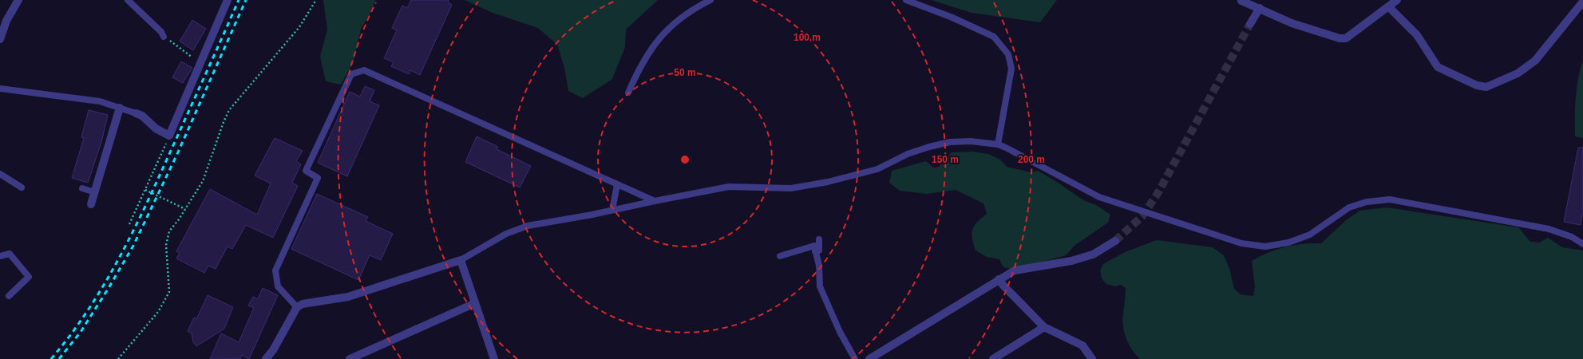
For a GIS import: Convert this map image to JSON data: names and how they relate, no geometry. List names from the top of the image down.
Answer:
{
  "rings": [
    "100 m",
    "50 m",
    "150 m",
    "200 m"
  ]
}
